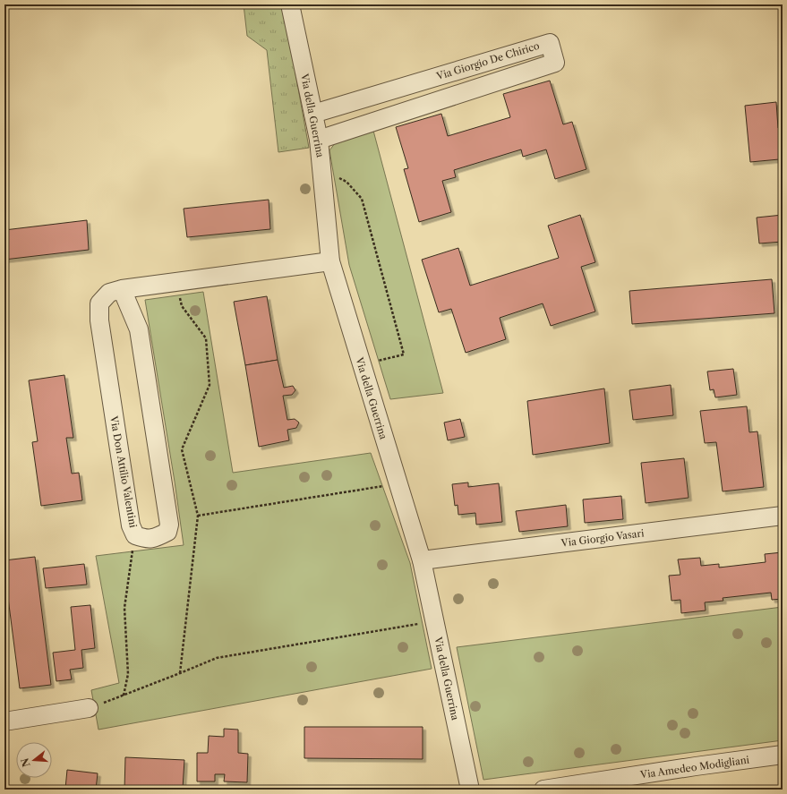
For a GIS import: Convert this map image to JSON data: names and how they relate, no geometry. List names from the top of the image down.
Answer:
{
  "streets": {
    "street": [
      "Via Giorgio De Chirico",
      "Via della Guerrina",
      "Via Don Attilio Valentini",
      "Via Giorgio Vasari",
      "Via Amedeo Modigliani"
    ]
  },
  "crossings": [
    ["Via Giorgio De Chirico", "Via della Guerrina"],
    ["Via della Guerrina", "Via Don Attilio Valentini"],
    ["Via della Guerrina", "Via Giorgio Vasari"]
  ],
  "north": "left"
}
